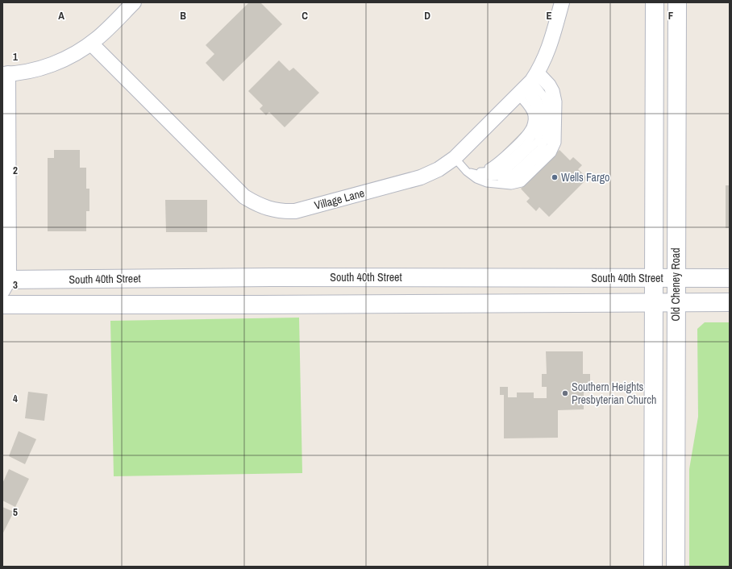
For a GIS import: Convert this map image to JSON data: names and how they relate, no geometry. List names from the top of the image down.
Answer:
{
  "streets": {
    "main road": ["South 40th Street", "Old Cheney Road"],
    "street": ["Village Lane"]
  },
  "crossings": [
    ["South 40th Street", "Old Cheney Road"]
  ],
  "places": ["Wells Fargo", "Southern Heights Presbyterian Church"],
  "grid": {
    "columns": [
      "A",
      "B",
      "C",
      "D",
      "E",
      "F"
    ],
    "rows": [
      "1",
      "2",
      "3",
      "4",
      "5"
    ]
  }
}
